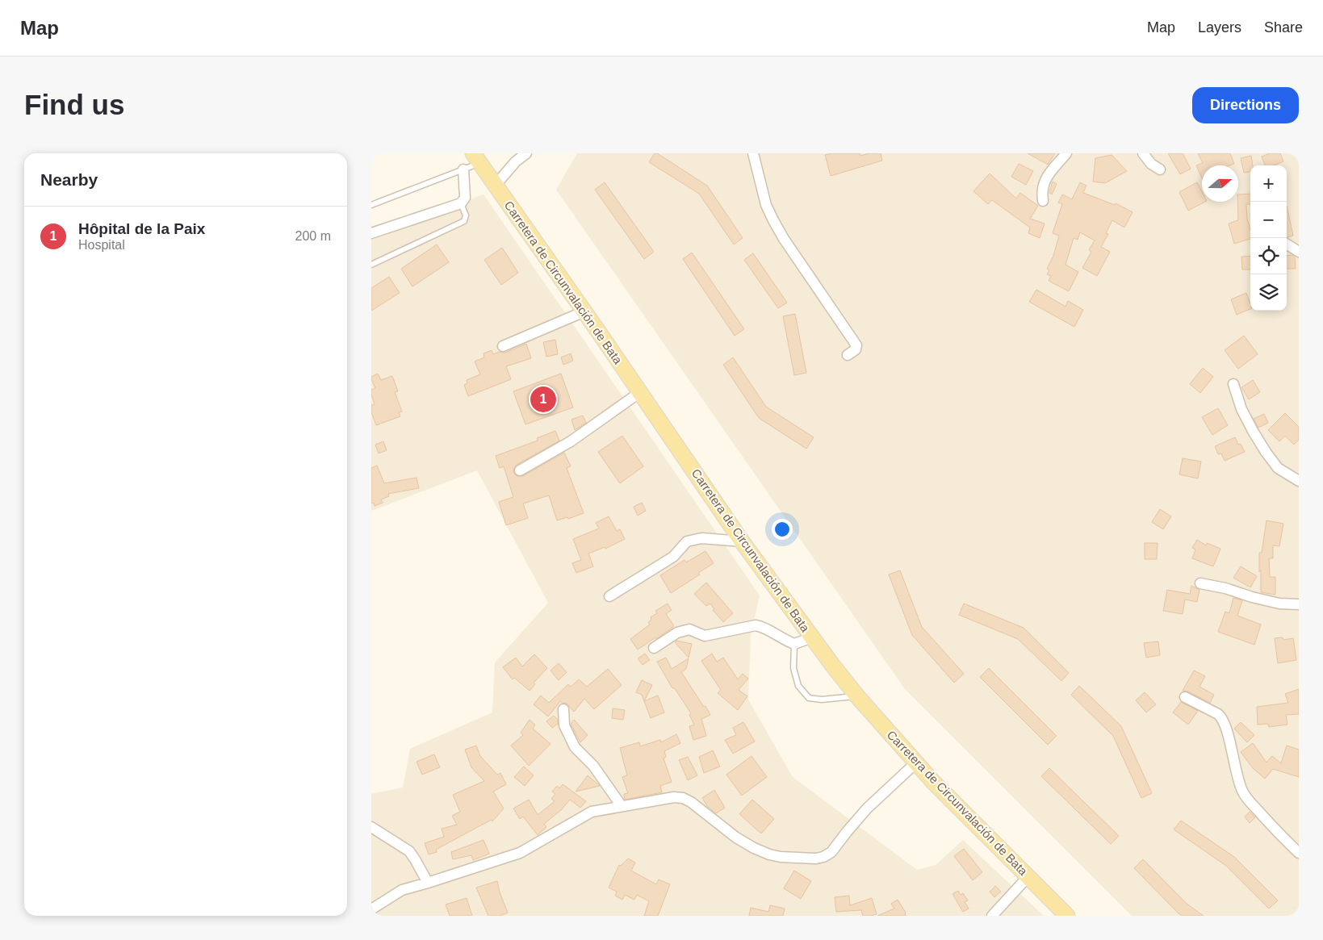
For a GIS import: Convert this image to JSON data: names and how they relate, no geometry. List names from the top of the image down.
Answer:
{
  "streets": {
    "main road": ["Carretera de Circunvalación de Bata"]
  },
  "north": "right",
  "page": {
    "header": "Map",
    "nav": ["Map", "Layers", "Share"],
    "buttons": "Directions",
    "title": "Find us",
    "heading": "Nearby",
    "map_buttons": ["+", "−"],
    "list": [
      {
        "mark": "1",
        "name": "Hôpital de la Paix",
        "note": "Hospital",
        "value": "200 m"
      }
    ],
    "pins": "1"
  }
}
